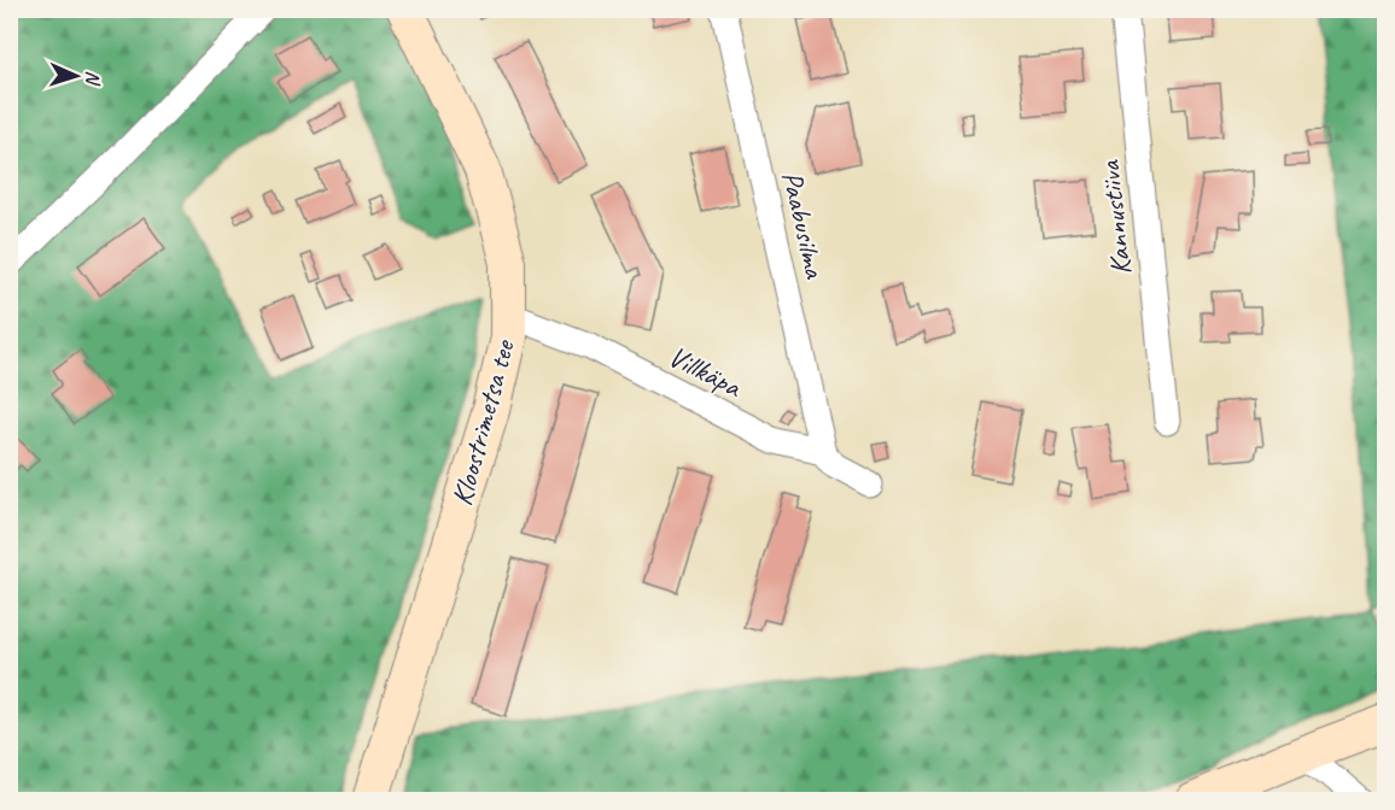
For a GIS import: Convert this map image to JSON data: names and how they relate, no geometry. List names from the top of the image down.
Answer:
{
  "streets": {
    "main road": ["Kloostrimetsa tee"],
    "street": ["Kannustiiva", "Paabusilma", "Villkäpa"]
  },
  "crossings": [
    ["Paabusilma", "Villkäpa"],
    ["Villkäpa", "Kloostrimetsa tee"]
  ],
  "north": "right"
}
